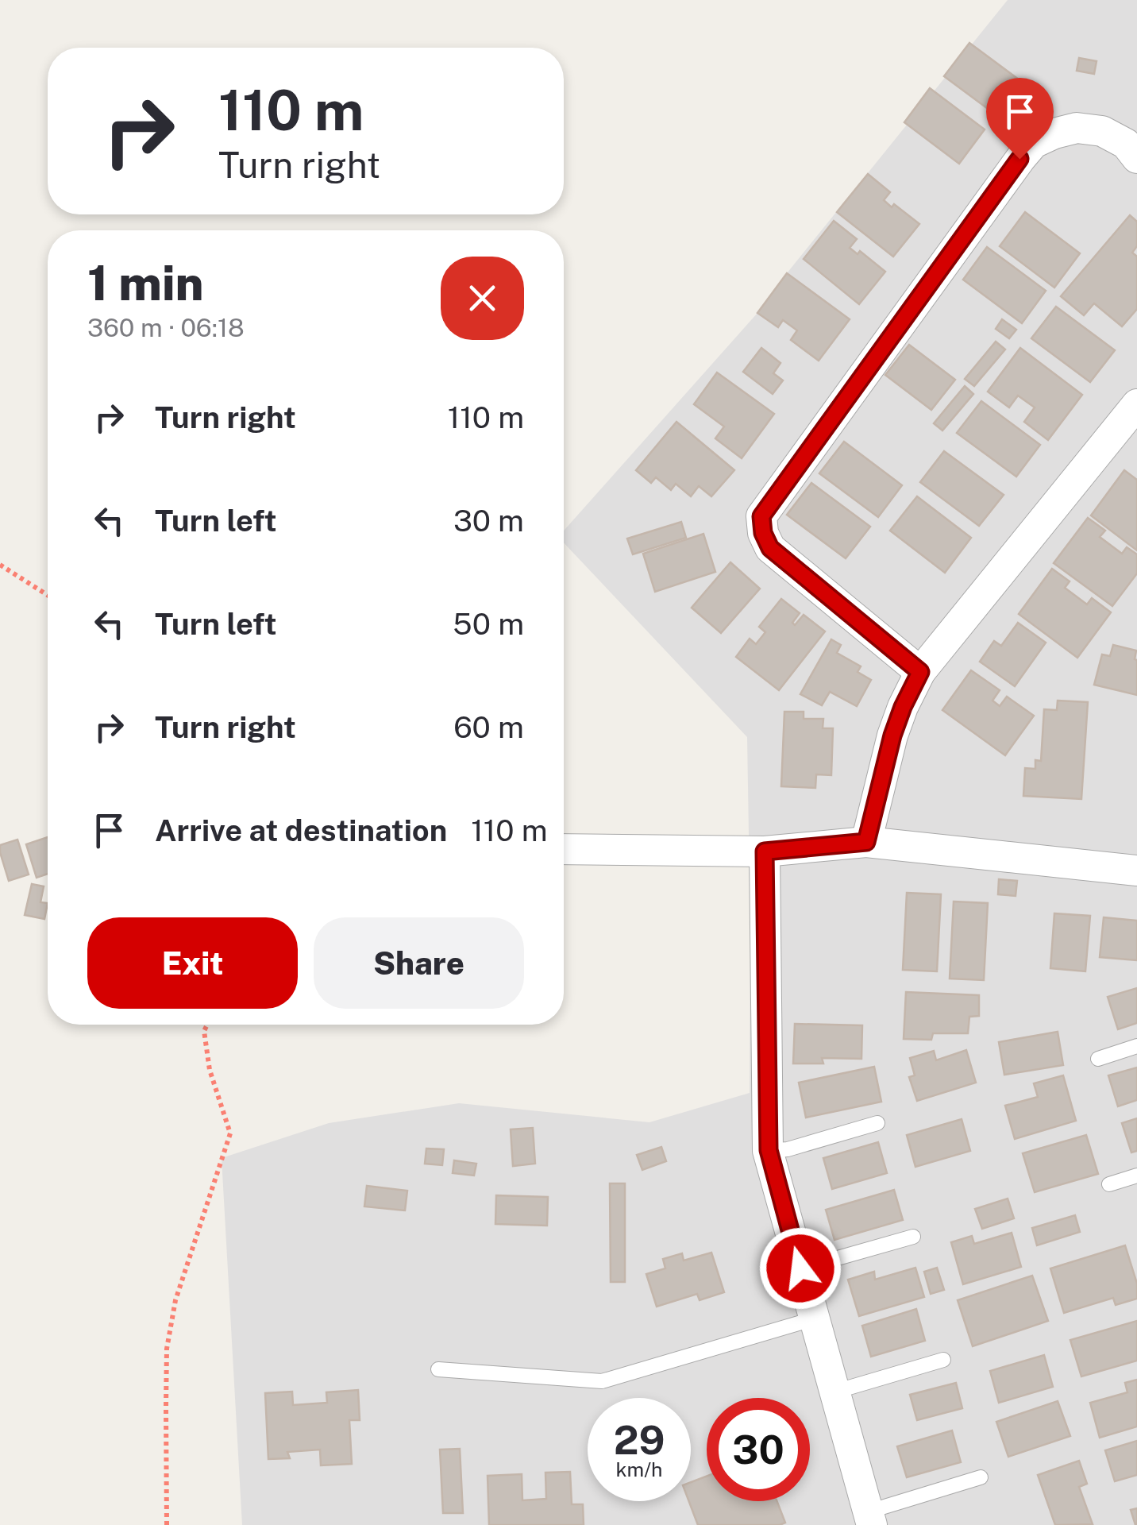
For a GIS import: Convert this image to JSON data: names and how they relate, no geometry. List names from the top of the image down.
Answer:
{
  "page": {
    "turn": ["110 m", "Turn right"],
    "heading": ["1 min", "360 m · 06:18"],
    "list": [
      {
        "name": "Turn right",
        "value": "110 m"
      },
      {
        "name": "Turn left",
        "value": "30 m"
      },
      {
        "name": "Turn left",
        "value": "50 m"
      },
      {
        "name": "Turn right",
        "value": "60 m"
      },
      {
        "name": "Arrive at destination",
        "value": "110 m"
      }
    ],
    "buttons": ["Exit", "Share"],
    "speed": "29 km/h",
    "limit": "30"
  }
}
